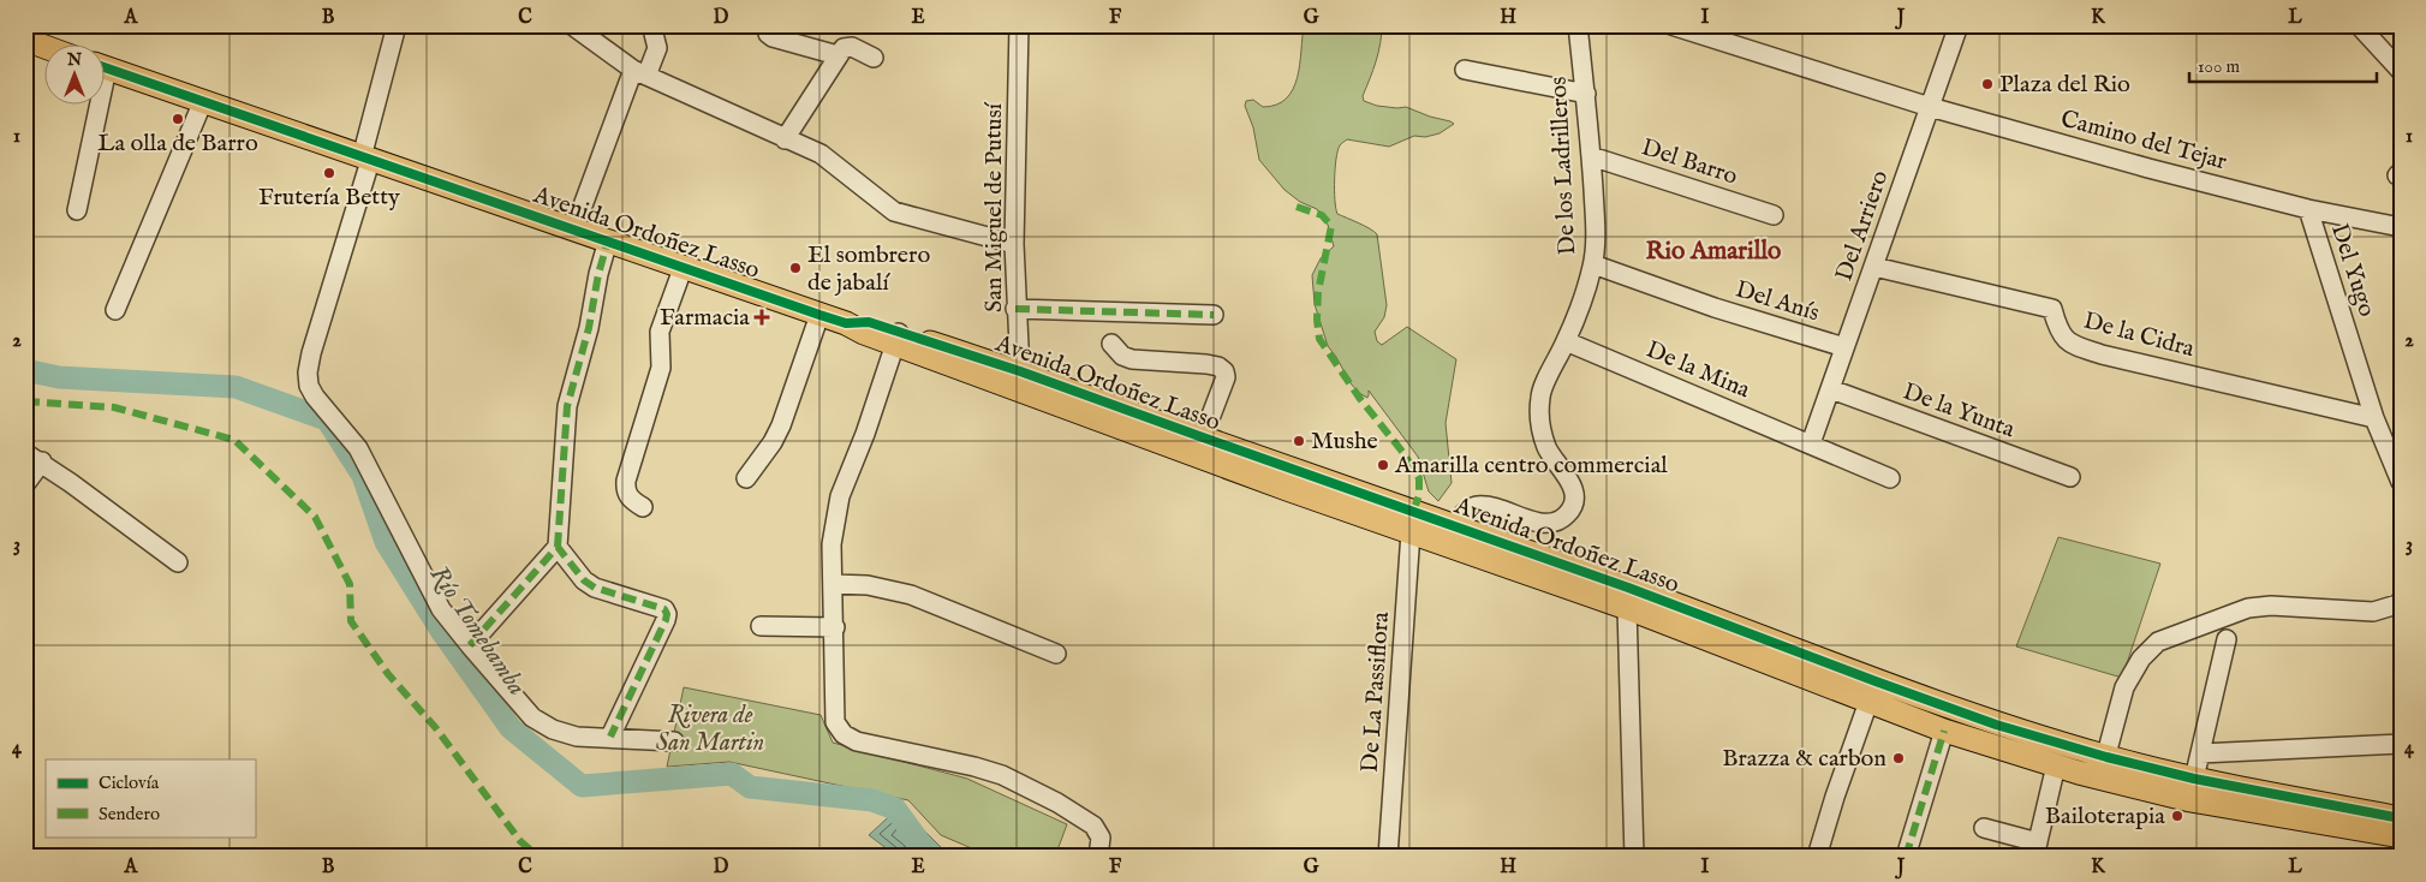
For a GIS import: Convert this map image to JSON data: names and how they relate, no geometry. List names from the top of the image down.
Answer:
{
  "streets": {
    "main road": ["Avenida Ordoñez Lasso"],
    "street": [
      "Camino del Tejar",
      "Del Barro",
      "De los Ladrilleros",
      "San Miguel de Putusí",
      "Del Arriero",
      "Del Yugo",
      "Del Anís",
      "De la Cidra",
      "De la Mina",
      "De la Yunta",
      "De La Passiflora"
    ]
  },
  "crossings": [
    ["Camino del Tejar", "Del Arriero"],
    ["Camino del Tejar", "Del Yugo"],
    ["Del Barro", "De los Ladrilleros"],
    ["De los Ladrilleros", "Avenida Ordoñez Lasso"],
    ["De los Ladrilleros", "Del Anís"],
    ["De los Ladrilleros", "De la Mina"],
    ["San Miguel de Putusí", "Avenida Ordoñez Lasso"],
    ["Del Arriero", "Del Anís"],
    ["Del Arriero", "De la Cidra"],
    ["Del Arriero", "De la Mina"],
    ["Del Arriero", "De la Yunta"],
    ["Avenida Ordoñez Lasso", "De La Passiflora"],
    ["Del Yugo", "De la Cidra"]
  ],
  "districts": ["Rio Amarillo"],
  "water": ["Río Tomebamba"],
  "parks": ["Rivera de San Martin"],
  "places": {
    "other": [
      "Plaza del Rio",
      "La olla de Barro",
      "Frutería Betty",
      "El sombrero de jabalí",
      "Mushe",
      "Amarilla centro commercial",
      "Brazza & carbon",
      "Bailoterapia"
    ],
    "health": ["Farmacia"]
  },
  "legend": ["Ciclovía", "Sendero"],
  "scale_bar": "100 m",
  "north": "top",
  "grid": {
    "columns": [
      "A",
      "B",
      "C",
      "D",
      "E",
      "F",
      "G",
      "H",
      "I",
      "J",
      "K",
      "L"
    ],
    "rows": [
      "1",
      "2",
      "3",
      "4"
    ]
  }
}
